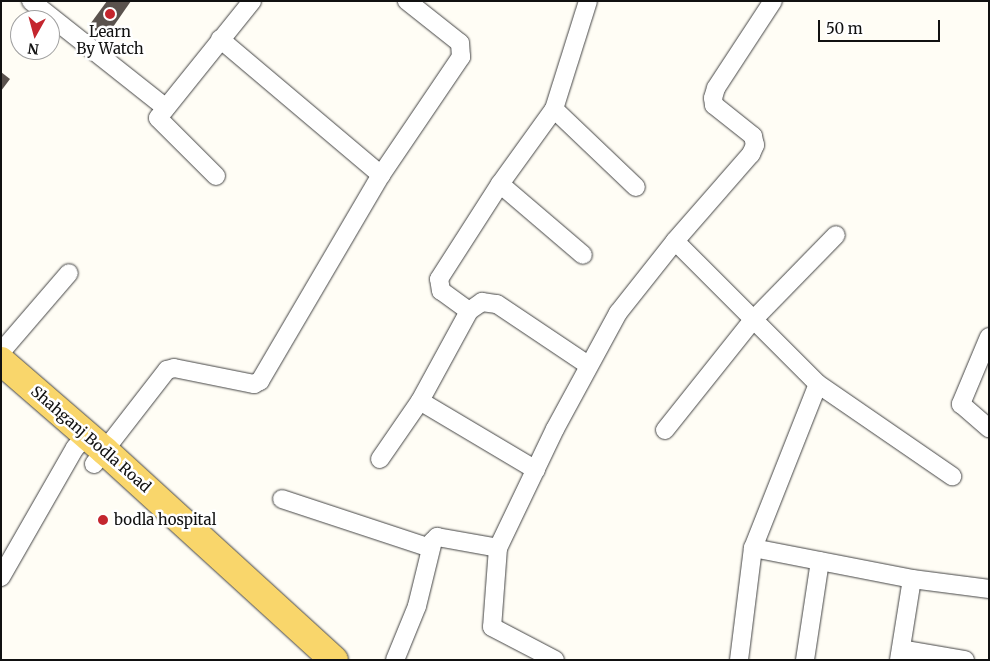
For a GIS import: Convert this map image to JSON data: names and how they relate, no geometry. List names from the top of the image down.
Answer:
{
  "streets": {
    "main road": ["Shahganj Bodla Road"]
  },
  "places": ["Learn By Watch", "bodla hospital"],
  "scale_bar": "50 m",
  "north": "bottom"
}
